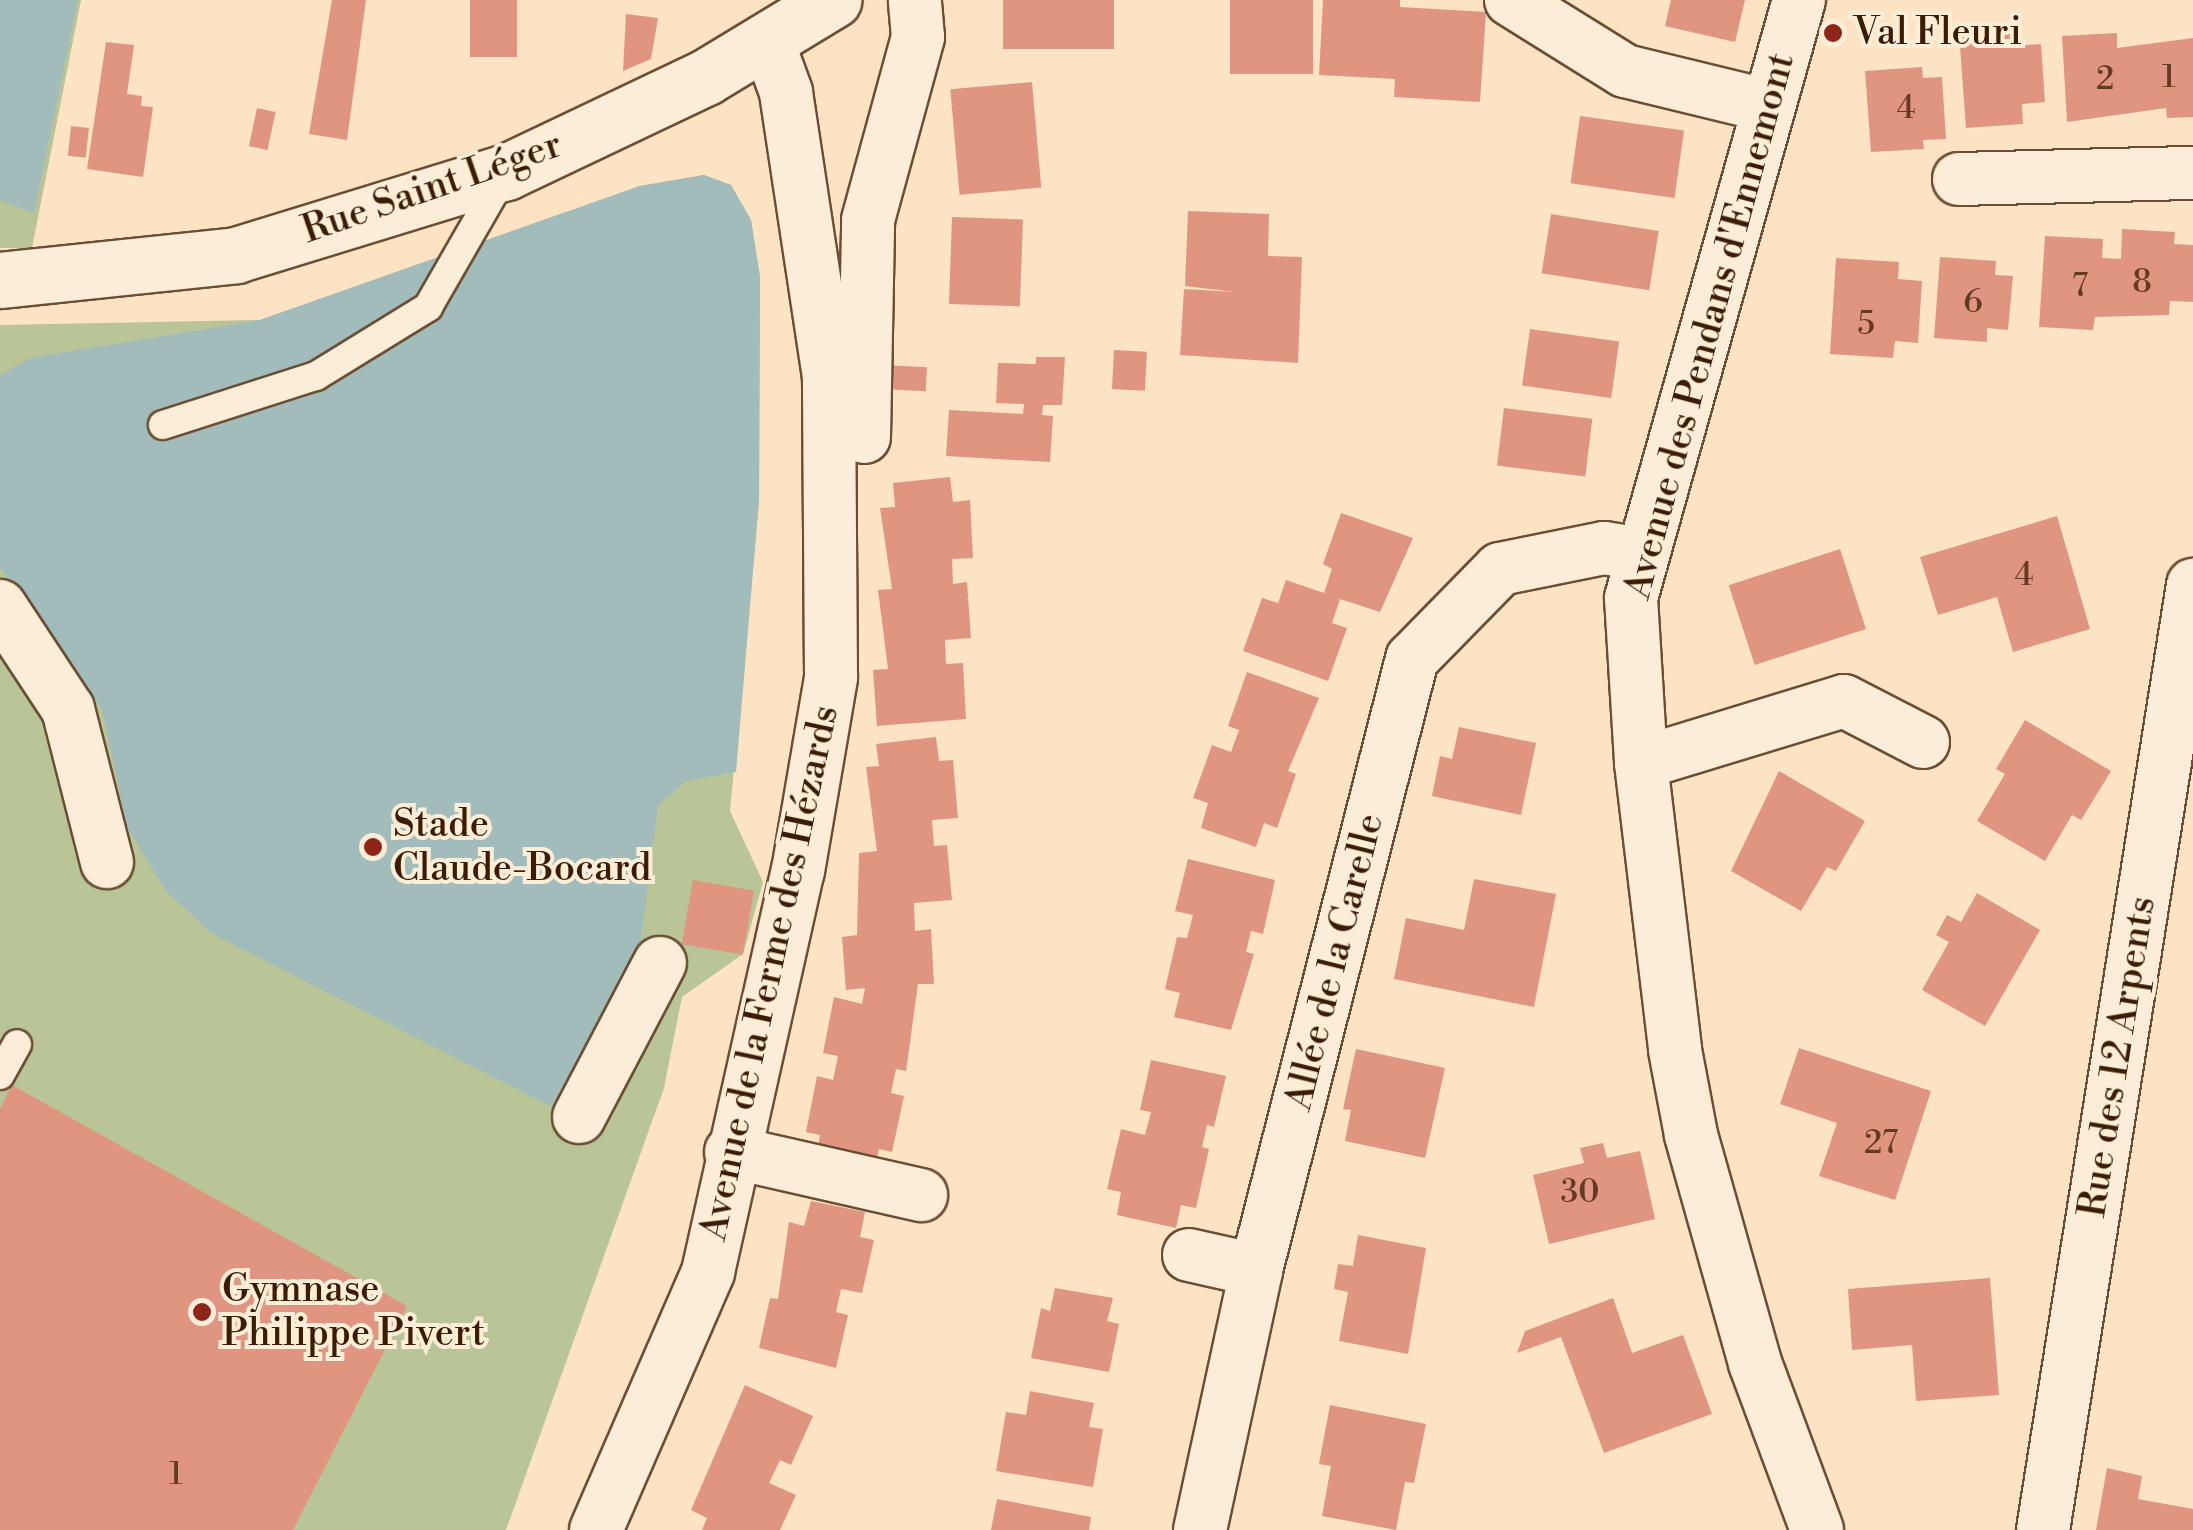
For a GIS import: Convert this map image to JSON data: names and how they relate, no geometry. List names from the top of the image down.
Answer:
{
  "streets": {
    "street": [
      "Rue Saint Léger",
      "Avenue des Pendans d'Ennemont",
      "Allée de la Carelle",
      "Avenue de la Ferme des Hézards",
      "Rue des 12 Arpents"
    ]
  },
  "crossings": [
    ["Rue Saint Léger", "Avenue de la Ferme des Hézards"],
    ["Avenue des Pendans d'Ennemont", "Allée de la Carelle"]
  ],
  "places": ["Val Fleuri", "Stade Claude-Bocard", "Gymnase Philippe Pivert"],
  "house_numbers": [
    "1",
    "2",
    "4",
    "8",
    "7",
    "6",
    "5",
    "4",
    "27",
    "30",
    "1"
  ]
}
